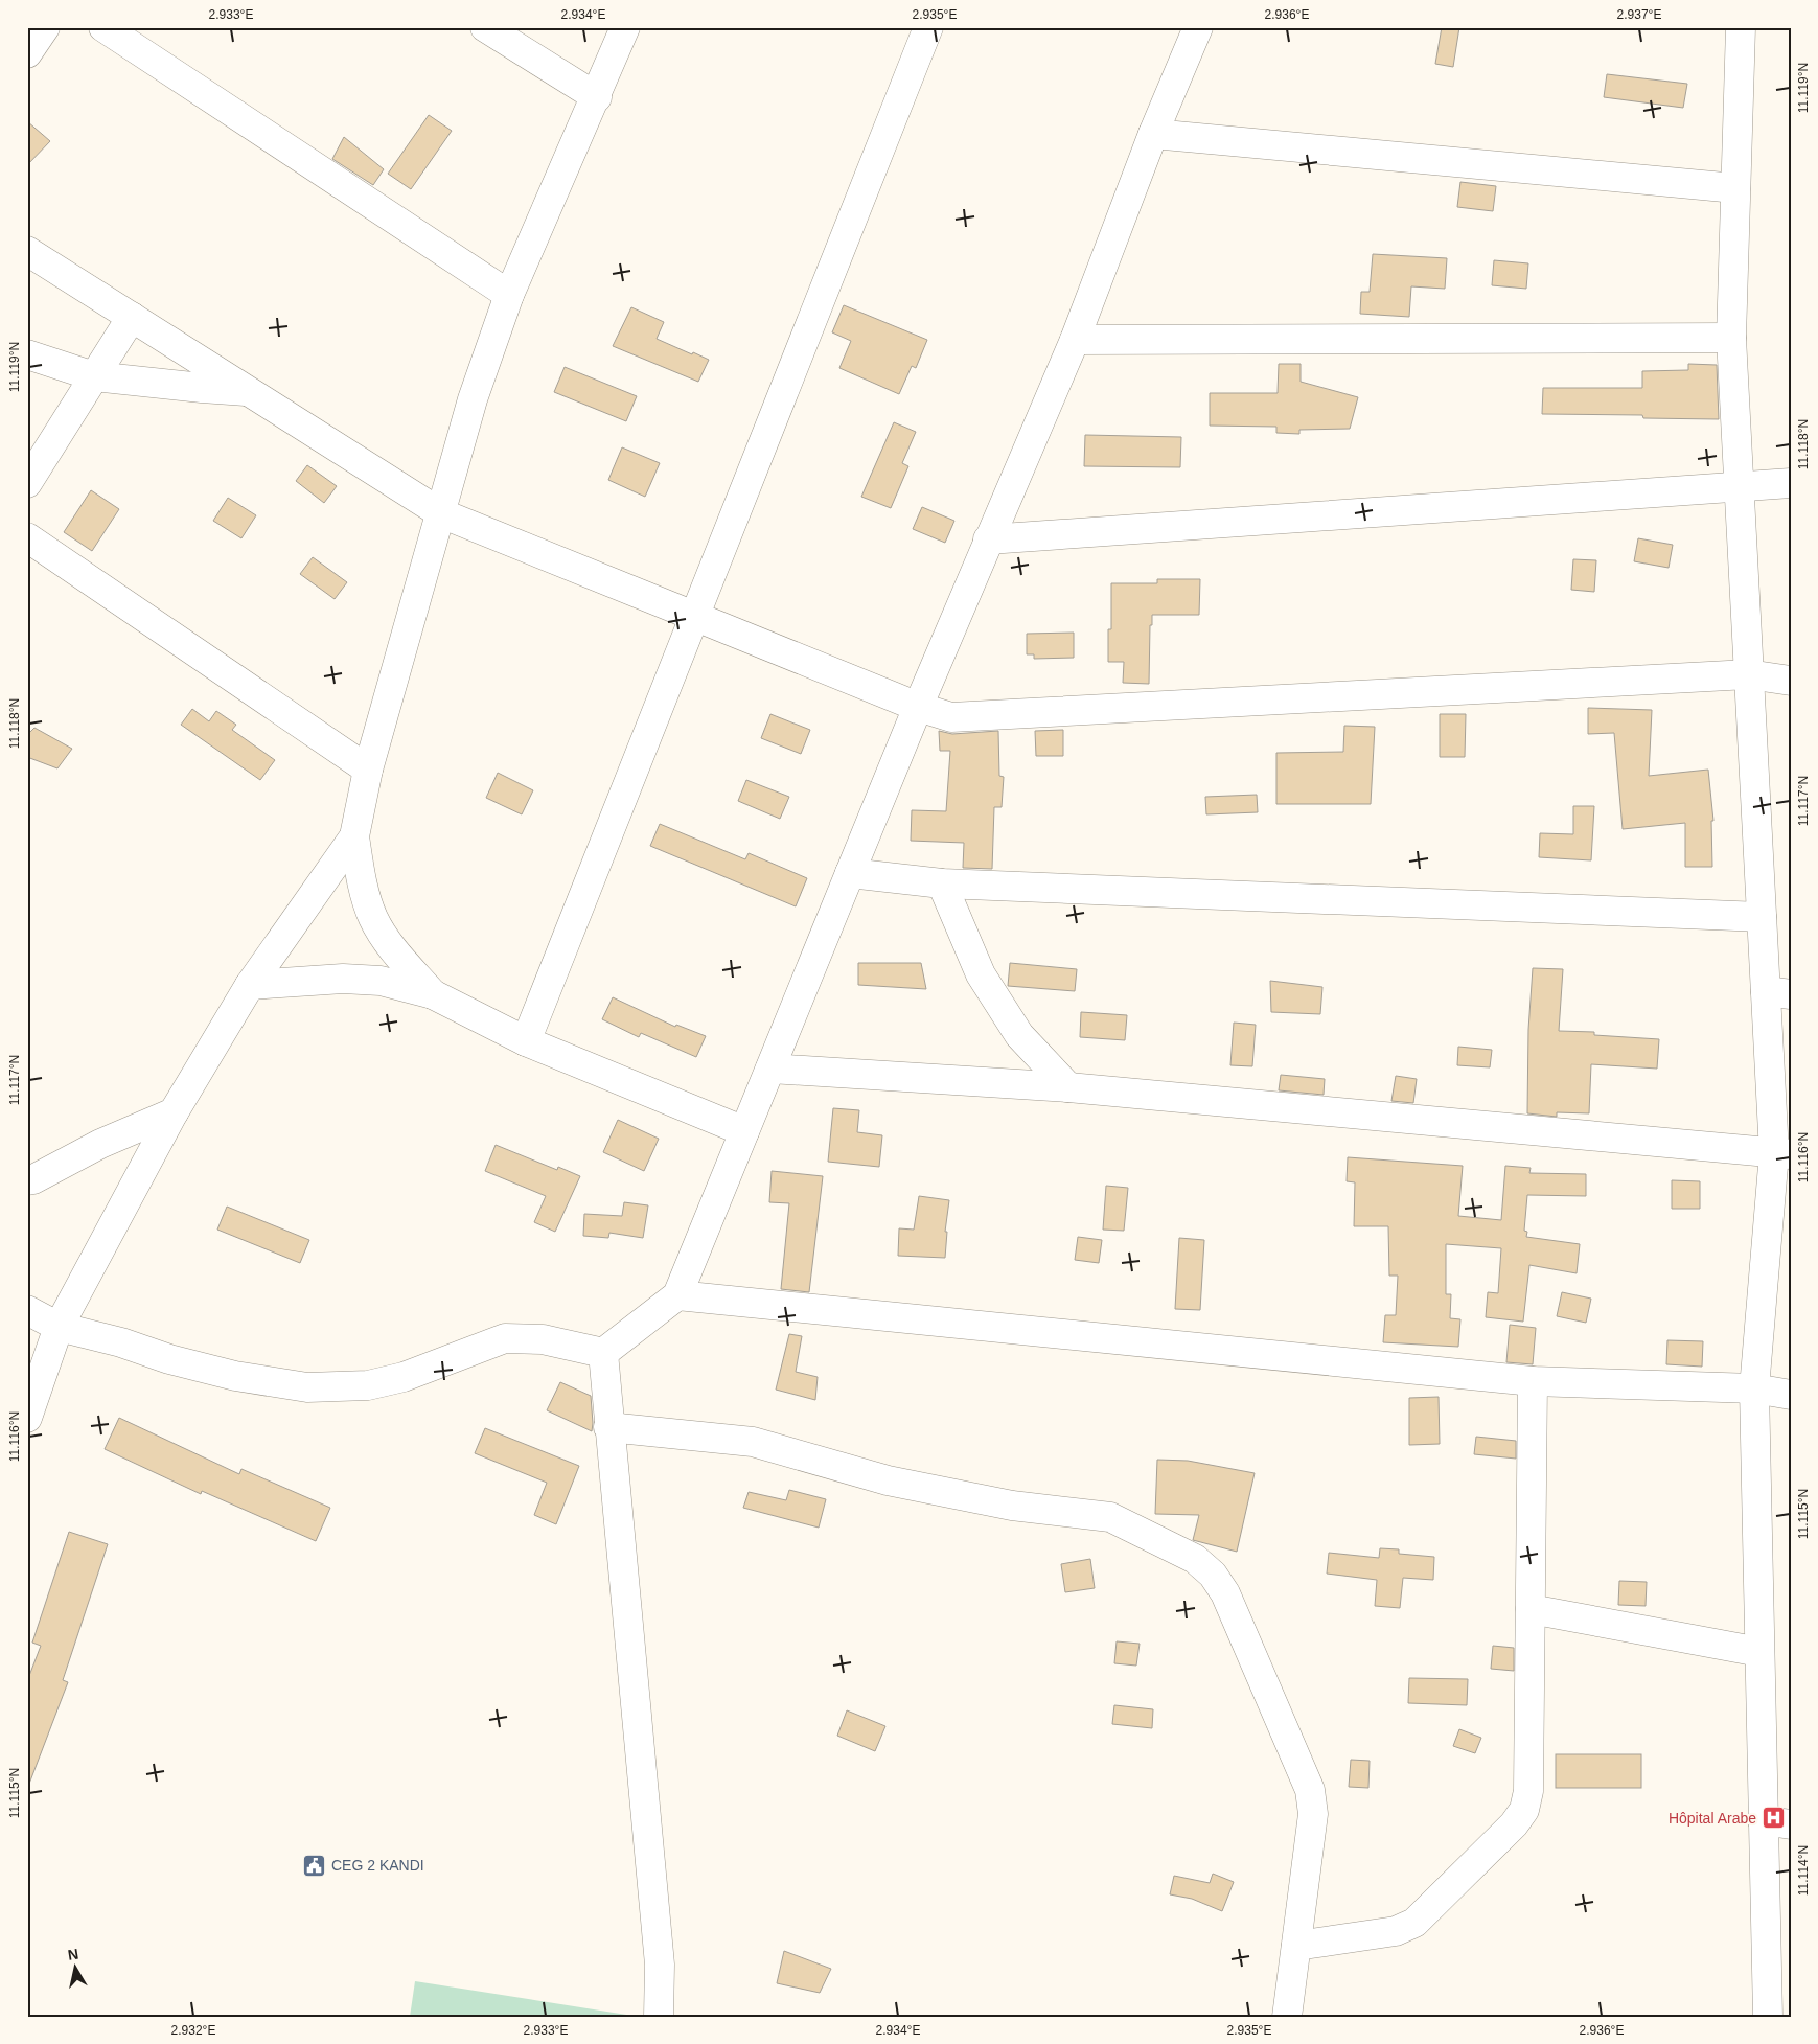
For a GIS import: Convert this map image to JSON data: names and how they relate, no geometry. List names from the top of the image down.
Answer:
{
  "places": {
    "hospital": ["Hôpital Arabe"],
    "public building": ["CEG 2 KANDI"]
  },
  "north": "top",
  "coordinates": [
    "2.933°E",
    "2.934°E",
    "2.935°E",
    "2.936°E",
    "2.937°E",
    "11.119°N",
    "11.118°N",
    "11.117°N",
    "11.116°N",
    "11.115°N",
    "11.114°N",
    "2.932°E"
  ]
}
